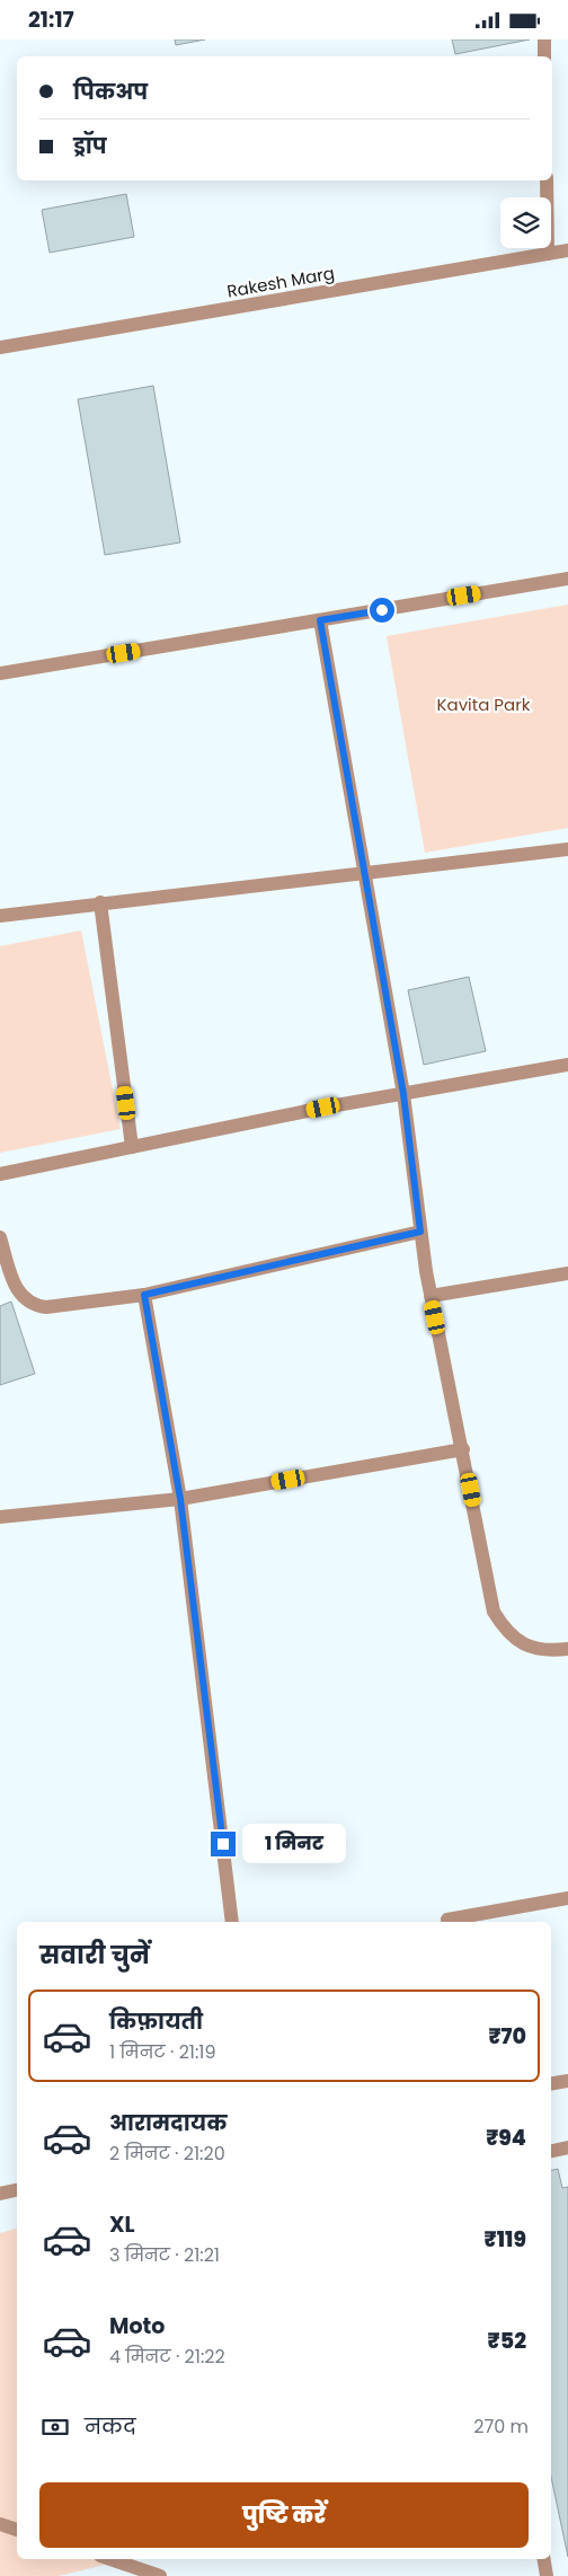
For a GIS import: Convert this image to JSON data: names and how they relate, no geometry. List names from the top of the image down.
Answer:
{
  "streets": {
    "street": ["Rakesh Marg"]
  },
  "parks": ["Kavita Park"],
  "page": {
    "status": "21:17",
    "banner": ["पिकअप", "ड्रॉप"],
    "bubble": "1 मिनट",
    "heading": "सवारी चुनें",
    "list": [
      {
        "name": "किफ़ायती",
        "note": "1 मिनट · 21:19",
        "value": "₹70"
      },
      {
        "name": "आरामदायक",
        "note": "2 मिनट · 21:20",
        "value": "₹94"
      },
      {
        "name": "XL",
        "note": "3 मिनट · 21:21",
        "value": "₹119"
      },
      {
        "name": "Moto",
        "note": "4 मिनट · 21:22",
        "value": "₹52"
      }
    ],
    "pay": ["नकद", "270 m"],
    "buttons": "पुष्टि करें"
  }
}
